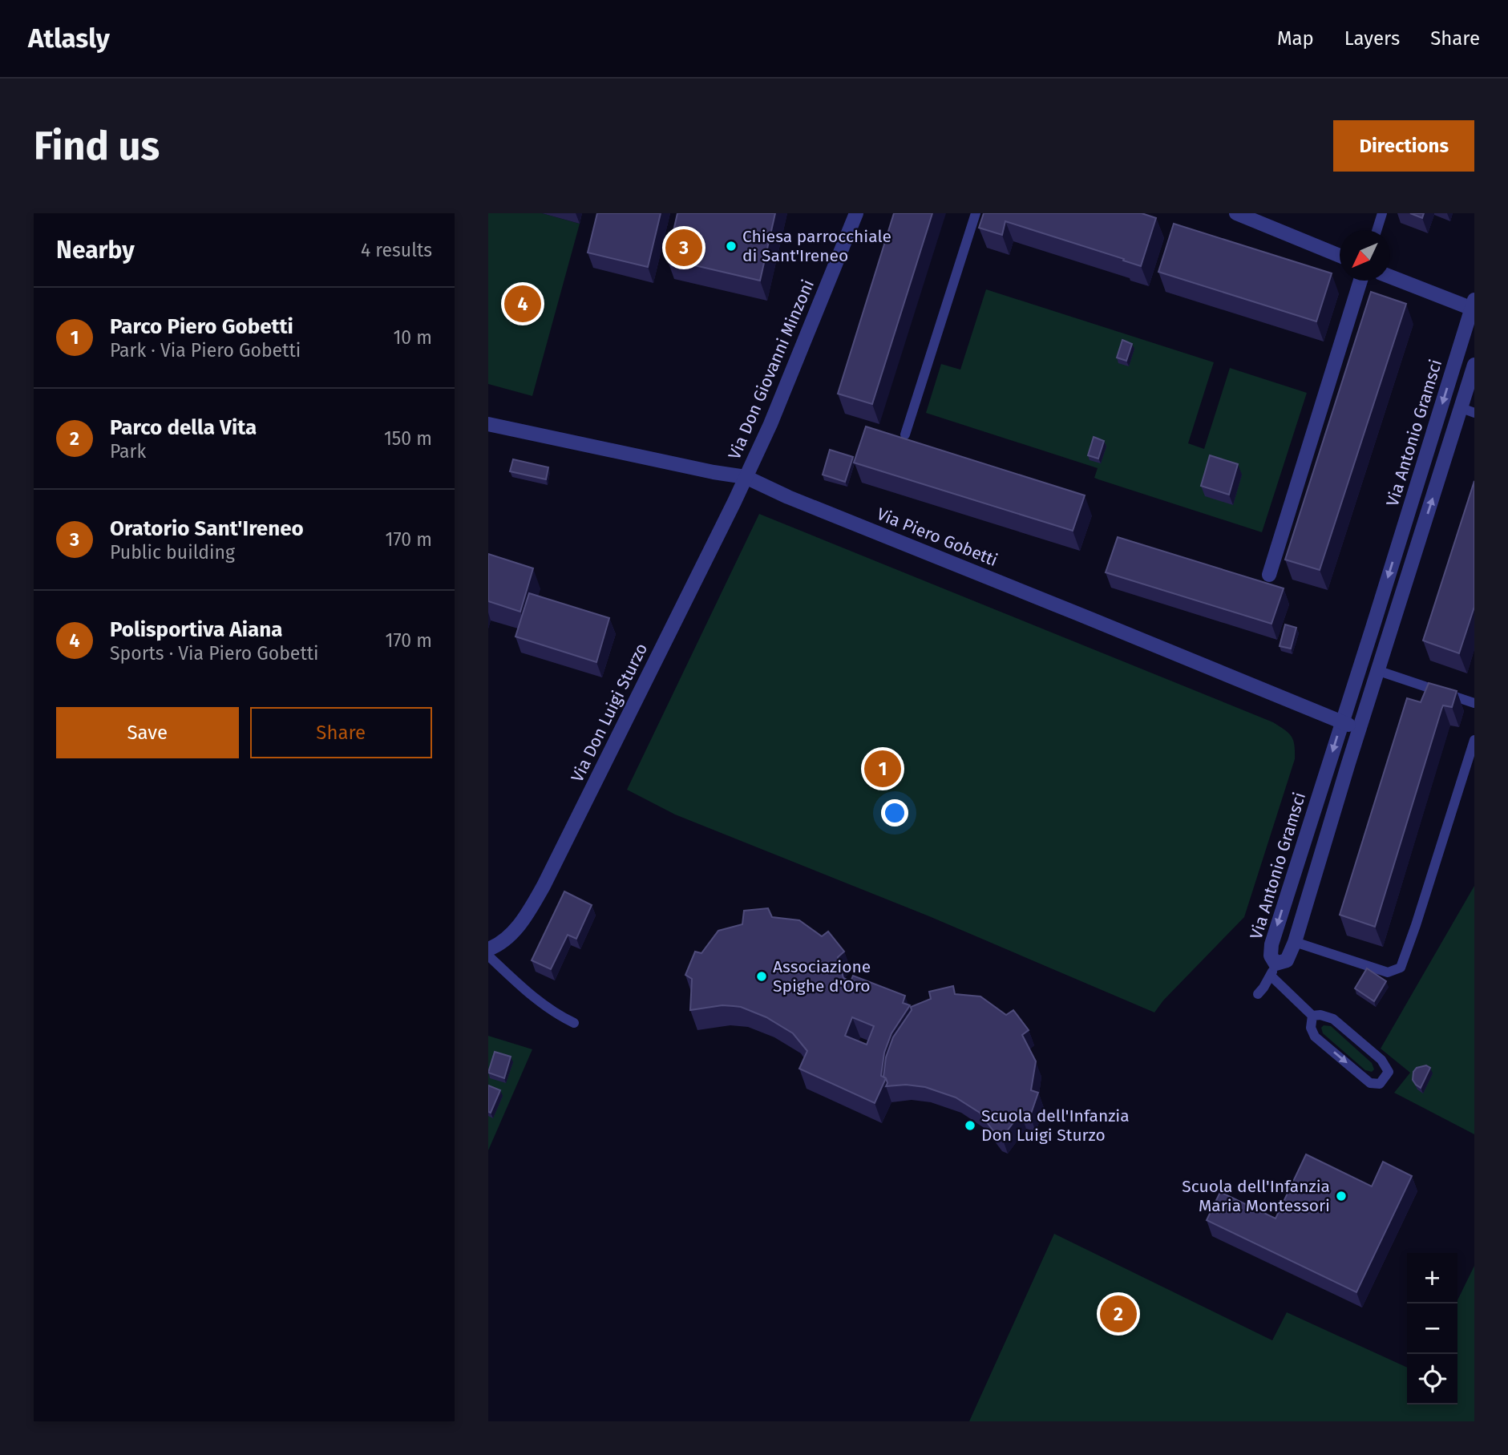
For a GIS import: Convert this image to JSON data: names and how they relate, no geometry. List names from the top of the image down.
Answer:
{
  "streets": {
    "street": [
      "Via Don Giovanni Minzoni",
      "Via Antonio Gramsci",
      "Via Piero Gobetti",
      "Via Don Luigi Sturzo"
    ]
  },
  "crossings": [
    ["Via Don Giovanni Minzoni", "Via Piero Gobetti"],
    ["Via Don Giovanni Minzoni", "Via Don Luigi Sturzo"],
    ["Via Antonio Gramsci", "Via Piero Gobetti"],
    ["Via Piero Gobetti", "Via Don Luigi Sturzo"]
  ],
  "places": [
    "Chiesa parrocchiale di Sant'Ireneo",
    "Associazione Spighe d'Oro",
    "Scuola dell'Infanzia Don Luigi Sturzo",
    "Scuola dell'Infanzia Maria Montessori"
  ],
  "north": "bottom left",
  "page": {
    "header": "Atlasly",
    "nav": ["Map", "Layers", "Share"],
    "buttons": [
      "Directions",
      ["Save", "Share"]
    ],
    "title": "Find us",
    "heading": ["Nearby", "4 results"],
    "pins": [
      "3",
      "4",
      "1",
      "2"
    ],
    "list": [
      {
        "mark": "1",
        "name": "Parco Piero Gobetti",
        "note": "Park · Via Piero Gobetti",
        "value": "10 m"
      },
      {
        "mark": "2",
        "name": "Parco della Vita",
        "note": "Park",
        "value": "150 m"
      },
      {
        "mark": "3",
        "name": "Oratorio Sant'Ireneo",
        "note": "Public building",
        "value": "170 m"
      },
      {
        "mark": "4",
        "name": "Polisportiva Aiana",
        "note": "Sports · Via Piero Gobetti",
        "value": "170 m"
      }
    ],
    "map_buttons": ["+", "−"]
  }
}
